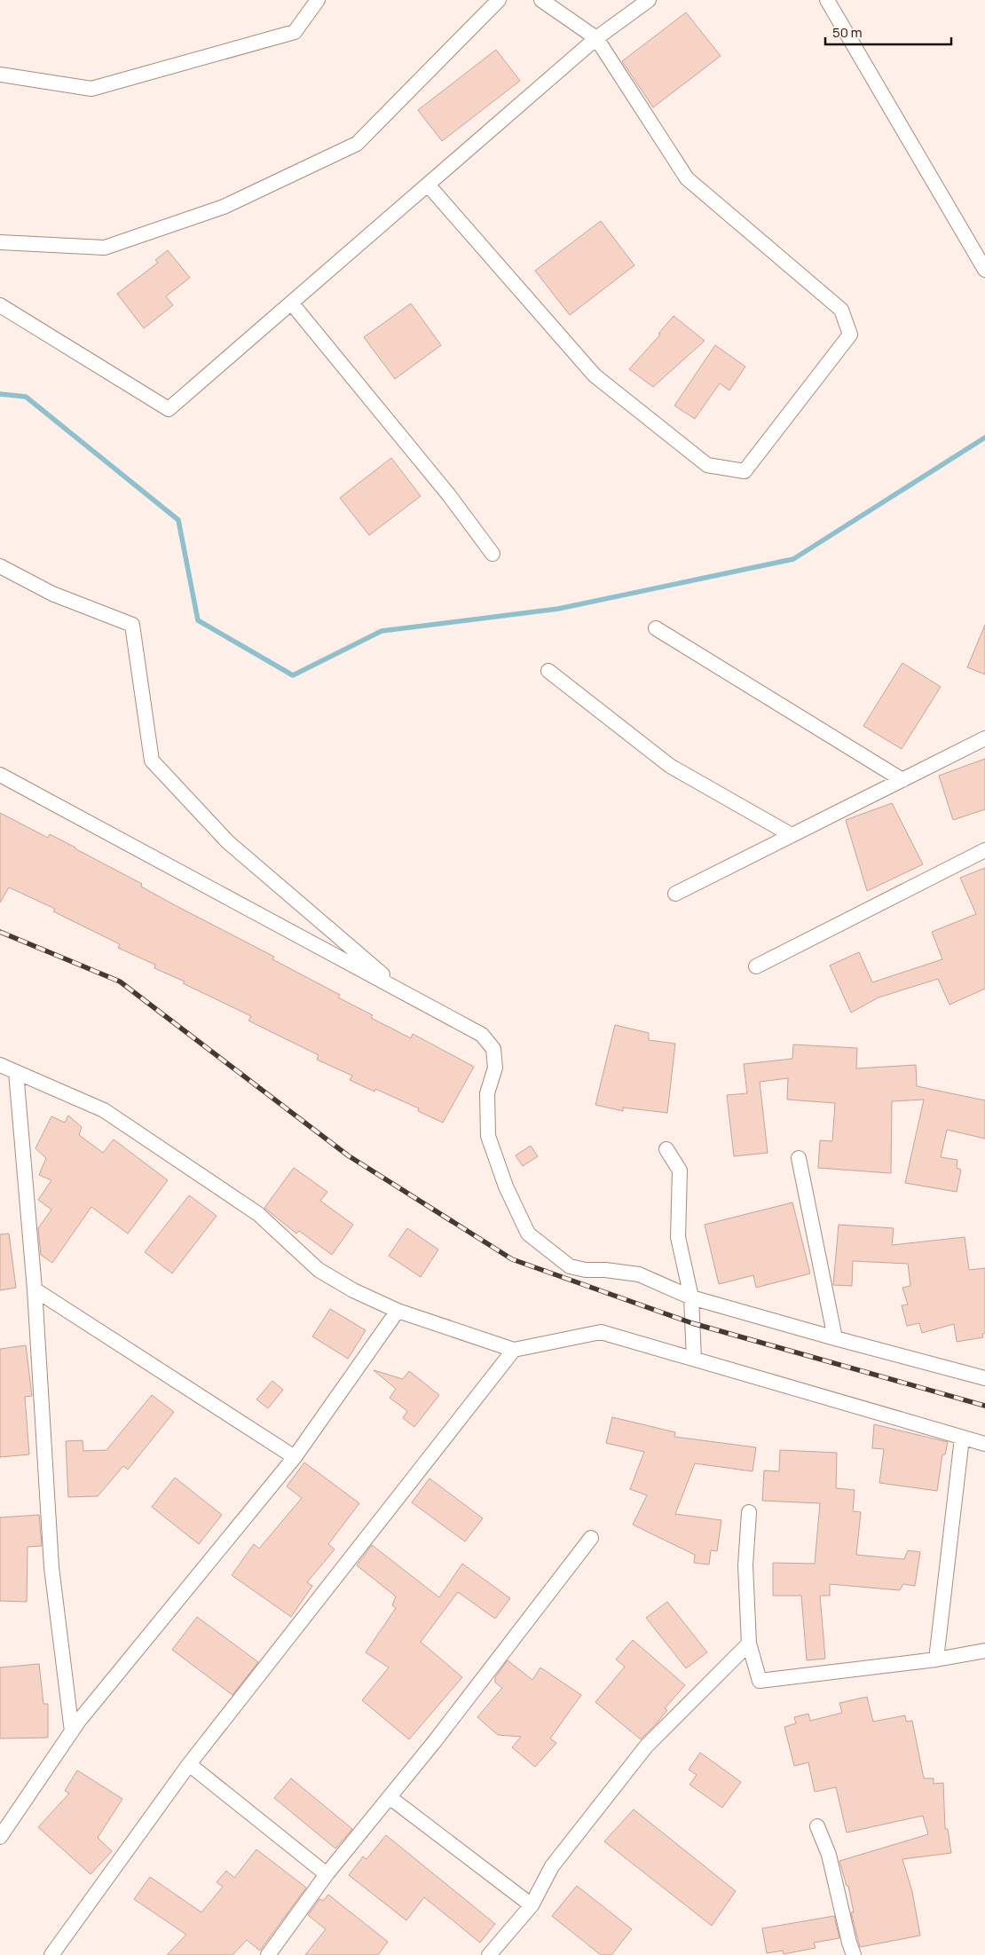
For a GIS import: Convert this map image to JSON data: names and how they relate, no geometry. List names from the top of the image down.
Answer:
{
  "scale_bar": "50 m"
}
